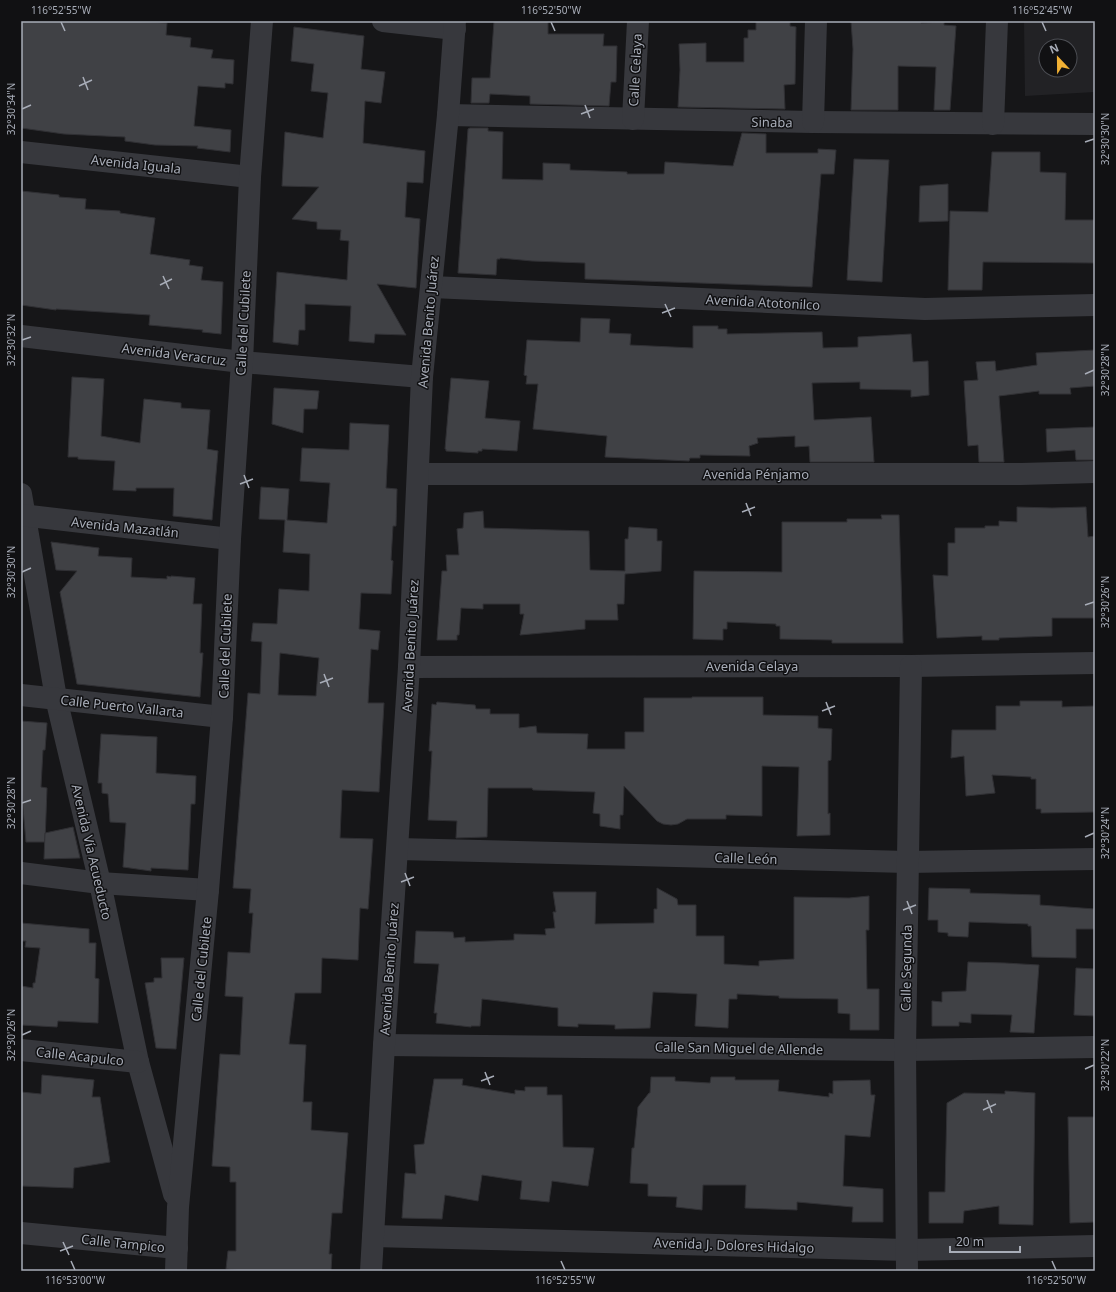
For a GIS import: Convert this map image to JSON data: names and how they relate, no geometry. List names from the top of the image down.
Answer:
{
  "streets": {
    "street": [
      "Calle Celaya",
      "Sinaba",
      "Avenida Iguala",
      "Avenida Atotonilco",
      "Avenida Benito Juárez",
      "Calle del Cubilete",
      "Avenida Veracruz",
      "Avenida Pénjamo",
      "Avenida Mazatlán",
      "Avenida Celaya",
      "Calle Puerto Vallarta",
      "Avenida Vía Acueducto",
      "Calle León",
      "Calle Segunda",
      "Calle San Miguel de Allende",
      "Calle Acapulco",
      "Calle Tampico",
      "Avenida J. Dolores Hidalgo"
    ]
  },
  "crossings": [
    ["Calle Celaya", "Sinaba"],
    ["Sinaba", "Avenida Benito Juárez"],
    ["Avenida Iguala", "Calle del Cubilete"],
    ["Avenida Atotonilco", "Avenida Benito Juárez"],
    ["Avenida Benito Juárez", "Avenida Veracruz"],
    ["Avenida Benito Juárez", "Avenida Pénjamo"],
    ["Avenida Benito Juárez", "Avenida Celaya"],
    ["Avenida Benito Juárez", "Calle León"],
    ["Avenida Benito Juárez", "Calle San Miguel de Allende"],
    ["Avenida Benito Juárez", "Avenida J. Dolores Hidalgo"],
    ["Calle del Cubilete", "Avenida Veracruz"],
    ["Calle del Cubilete", "Avenida Mazatlán"],
    ["Calle del Cubilete", "Calle Puerto Vallarta"],
    ["Calle del Cubilete", "Avenida Vía Acueducto"],
    ["Calle del Cubilete", "Calle Tampico"],
    ["Avenida Mazatlán", "Avenida Vía Acueducto"],
    ["Avenida Celaya", "Calle Segunda"],
    ["Calle Puerto Vallarta", "Avenida Vía Acueducto"],
    ["Avenida Vía Acueducto", "Calle Acapulco"],
    ["Calle León", "Calle Segunda"],
    ["Calle Segunda", "Calle San Miguel de Allende"],
    ["Calle Segunda", "Avenida J. Dolores Hidalgo"]
  ],
  "scale_bar": "20 m",
  "north": "top",
  "coordinates": [
    "116°52'55\"W",
    "116°52'50\"W",
    "116°52'45\"W",
    "32°30'34\"N",
    "32°30'30\"N",
    "32°30'32\"N",
    "32°30'28\"N",
    "32°30'26\"N",
    "32°30'24\"N",
    "32°30'22\"N",
    "116°53'00\"W"
  ]
}
